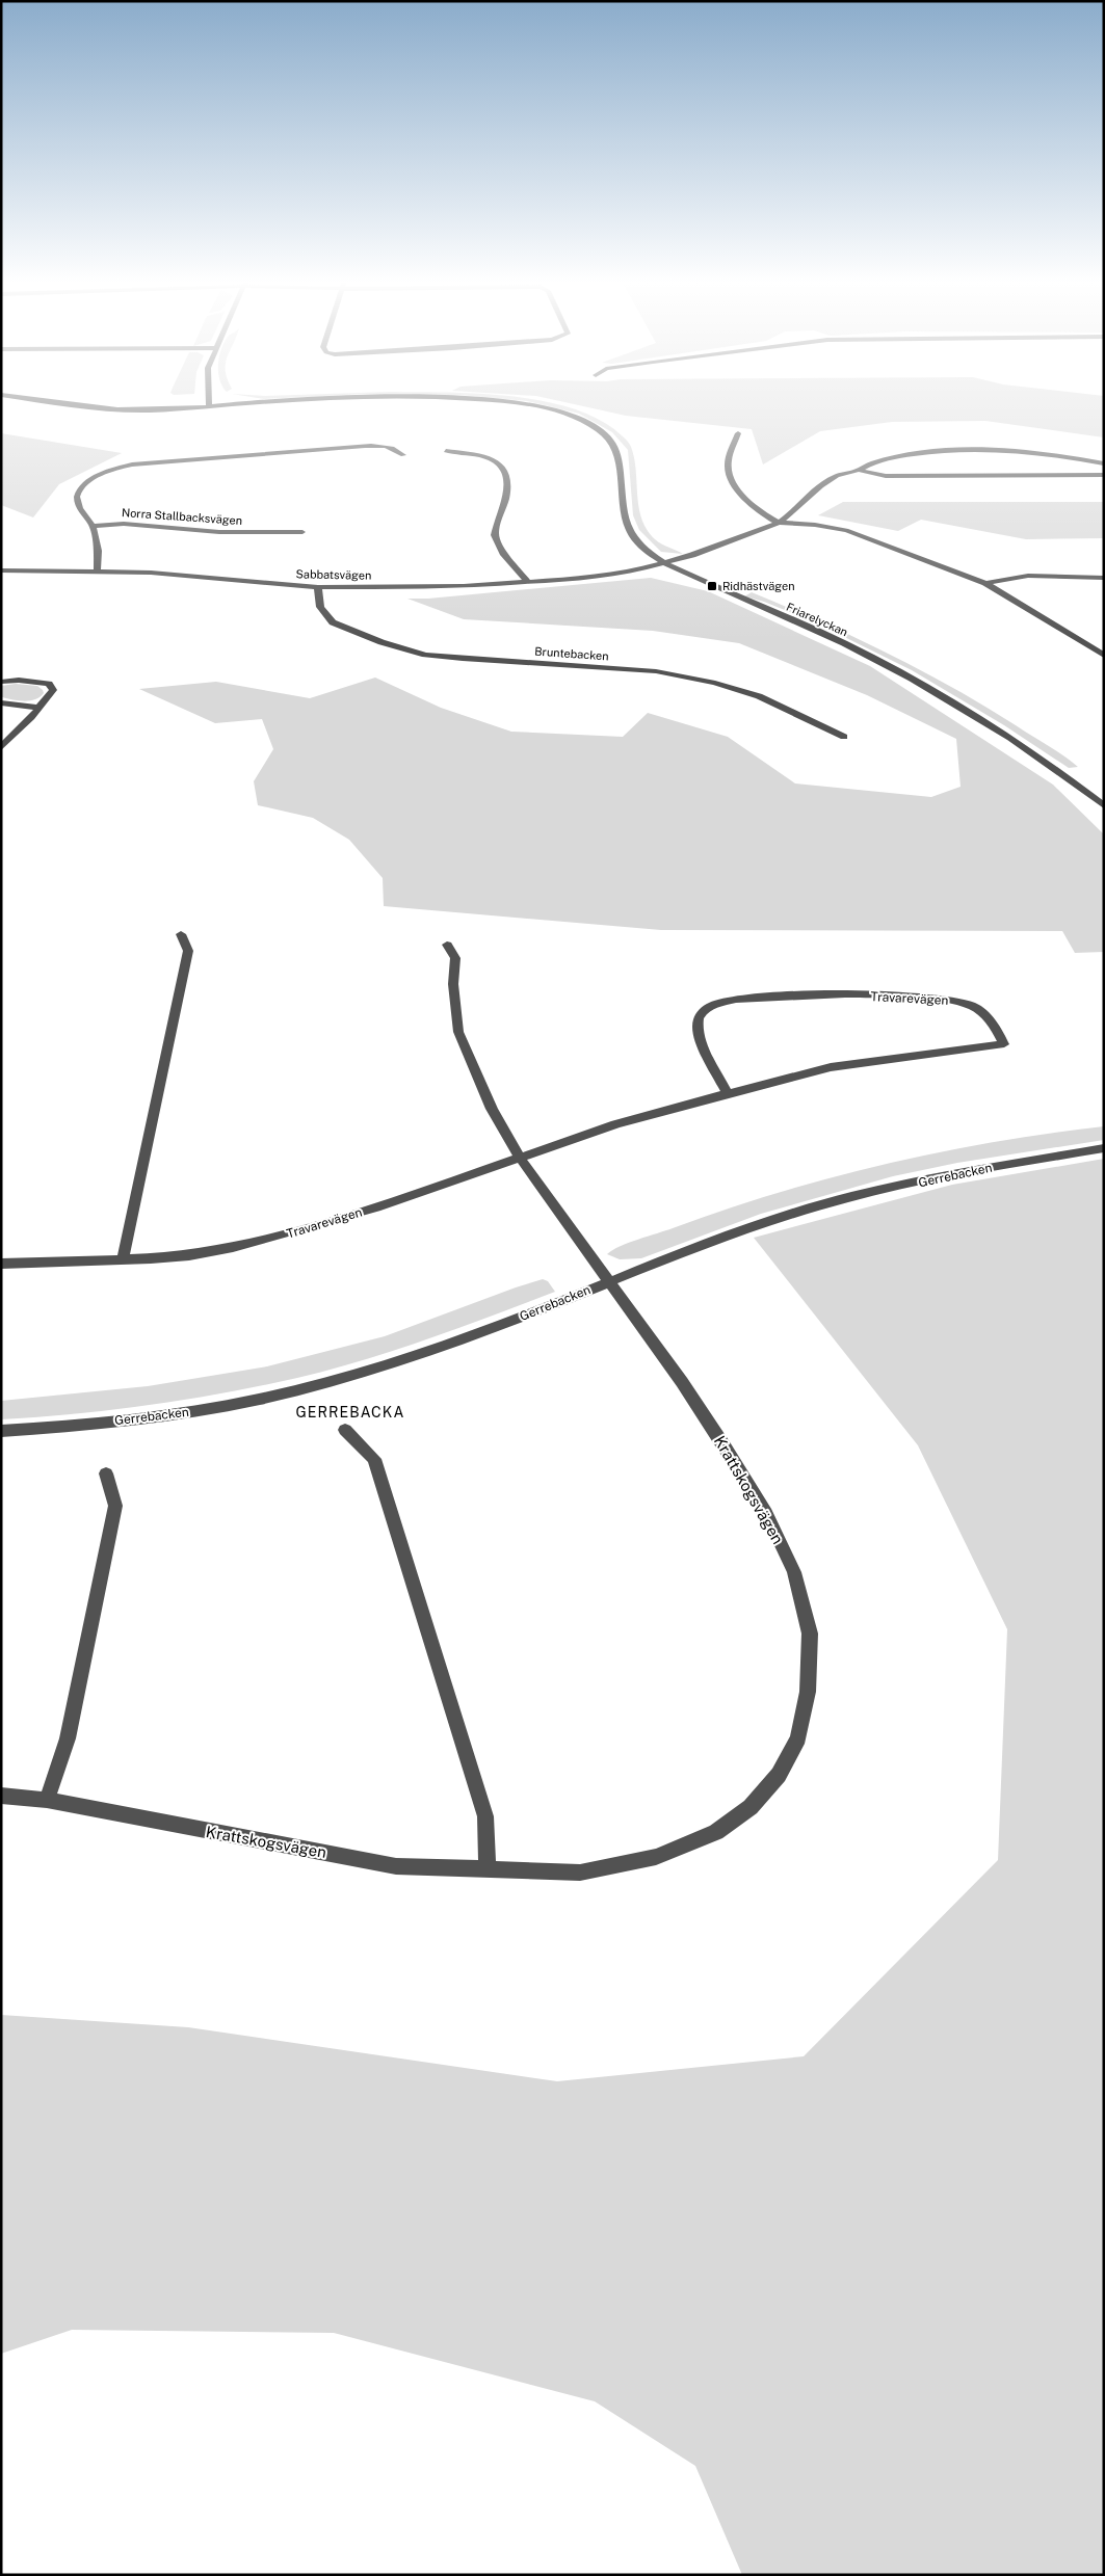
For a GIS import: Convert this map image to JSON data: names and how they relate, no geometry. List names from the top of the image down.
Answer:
{
  "streets": {
    "street": [
      "Norra Stallbacksvägen",
      "Sabbatsvägen",
      "Friarelyckan",
      "Bruntebacken",
      "Travarevägen",
      "Gerrebacken",
      "Krattskogsvägen"
    ]
  },
  "crossings": [
    ["Sabbatsvägen", "Friarelyckan"],
    ["Sabbatsvägen", "Bruntebacken"],
    ["Gerrebacken", "Krattskogsvägen"]
  ],
  "districts": ["GERREBACKA"],
  "places": {
    "transit": ["Ridhästvägen"]
  }
}
